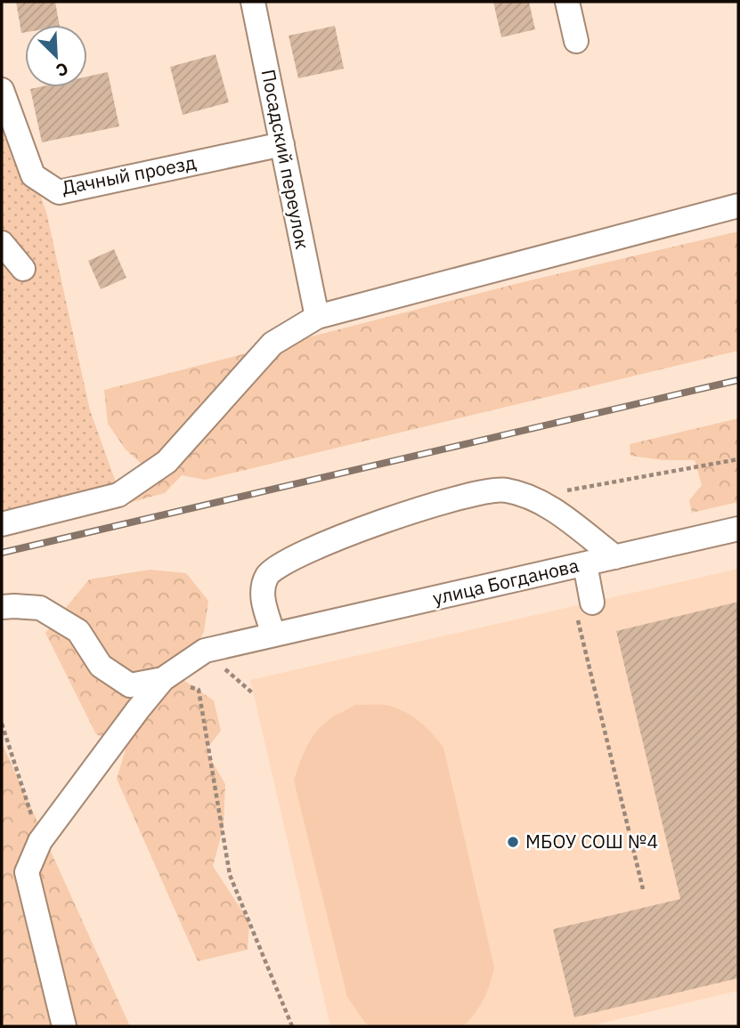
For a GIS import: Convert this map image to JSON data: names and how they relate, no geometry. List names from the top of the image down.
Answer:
{
  "streets": {
    "street": ["Посадский переулок", "Дачный проезд", "улица Богданова"]
  },
  "crossings": [
    ["Посадский переулок", "Дачный проезд"]
  ],
  "places": ["МБОУ СОШ №4"],
  "north": "bottom right"
}
